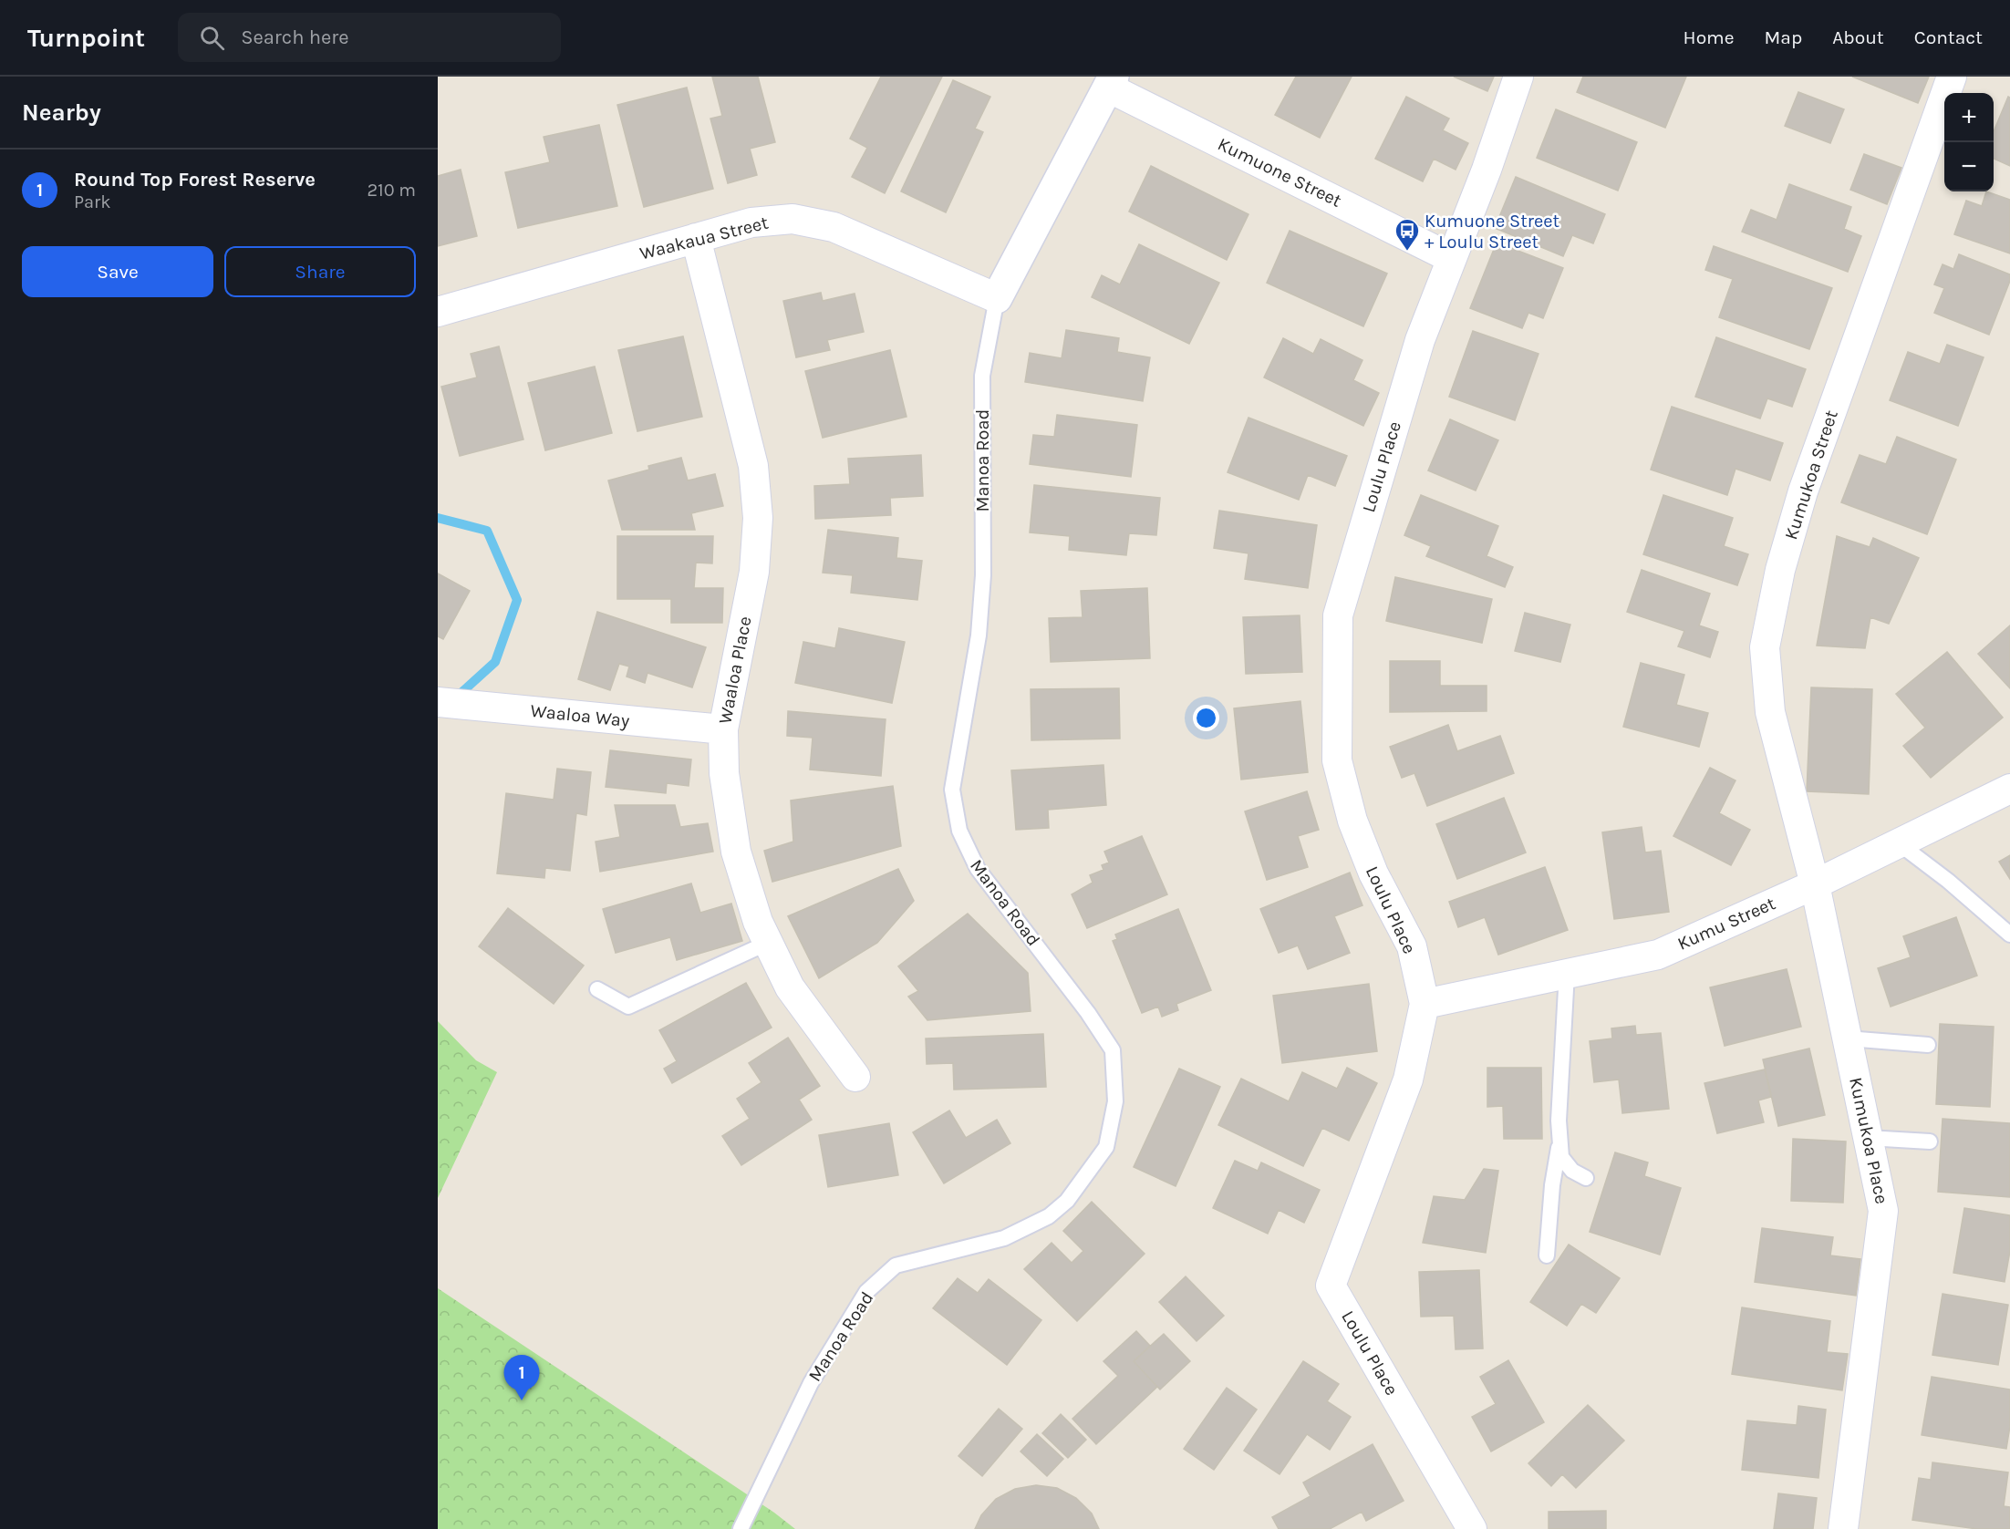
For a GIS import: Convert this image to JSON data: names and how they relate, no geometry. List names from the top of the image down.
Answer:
{
  "streets": {
    "street": [
      "Kumuone Street",
      "Waakaua Street",
      "Manoa Road",
      "Loulu Place",
      "Kumukoa Street",
      "Waaloa Place",
      "Waaloa Way",
      "Kumu Street",
      "Kumukoa Place"
    ]
  },
  "crossings": [
    ["Kumuone Street", "Manoa Road"],
    ["Kumuone Street", "Loulu Place"],
    ["Waakaua Street", "Manoa Road"],
    ["Waakaua Street", "Waaloa Place"],
    ["Loulu Place", "Kumu Street"],
    ["Kumukoa Street", "Kumu Street"],
    ["Kumukoa Street", "Kumukoa Place"],
    ["Waaloa Place", "Waaloa Way"],
    ["Kumu Street", "Kumukoa Place"]
  ],
  "places": {
    "bus stop": ["Kumuone Street + Loulu Street"]
  },
  "page": {
    "header": "Turnpoint",
    "search": "Search here",
    "nav": [
      "Home",
      "Map",
      "About",
      "Contact"
    ],
    "heading": "Nearby",
    "map_buttons": ["+", "−"],
    "list": [
      {
        "mark": "1",
        "name": "Round Top Forest Reserve",
        "note": "Park",
        "value": "210 m"
      }
    ],
    "buttons": ["Save", "Share"],
    "pins": "1"
  }
}
